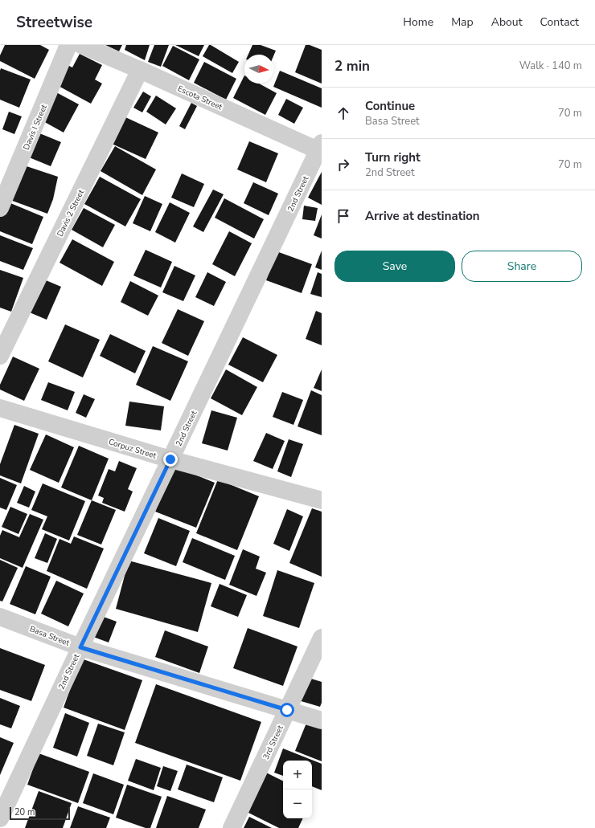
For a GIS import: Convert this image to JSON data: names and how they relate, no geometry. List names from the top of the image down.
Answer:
{
  "streets": {
    "street": [
      "Escota Street",
      "Davis I Street",
      "2nd Street",
      "Davis 2 Street",
      "Corpuz Street",
      "Basa Street",
      "3rd Street"
    ]
  },
  "crossings": [
    ["Escota Street", "2nd Street"],
    ["Escota Street", "Davis 2 Street"],
    ["2nd Street", "Corpuz Street"],
    ["2nd Street", "Basa Street"],
    ["Basa Street", "3rd Street"]
  ],
  "scale_bar": "20 m",
  "north": "right",
  "page": {
    "header": "Streetwise",
    "nav": [
      "Home",
      "Map",
      "About",
      "Contact"
    ],
    "heading": ["2 min", "Walk · 140 m"],
    "list": [
      ["Continue", "Basa Street", "70 m"],
      ["Turn right", "2nd Street", "70 m"],
      "Arrive at destination"
    ],
    "buttons": ["Save", "Share"],
    "map_buttons": ["+", "−"],
    "scale": "20 m"
  }
}
